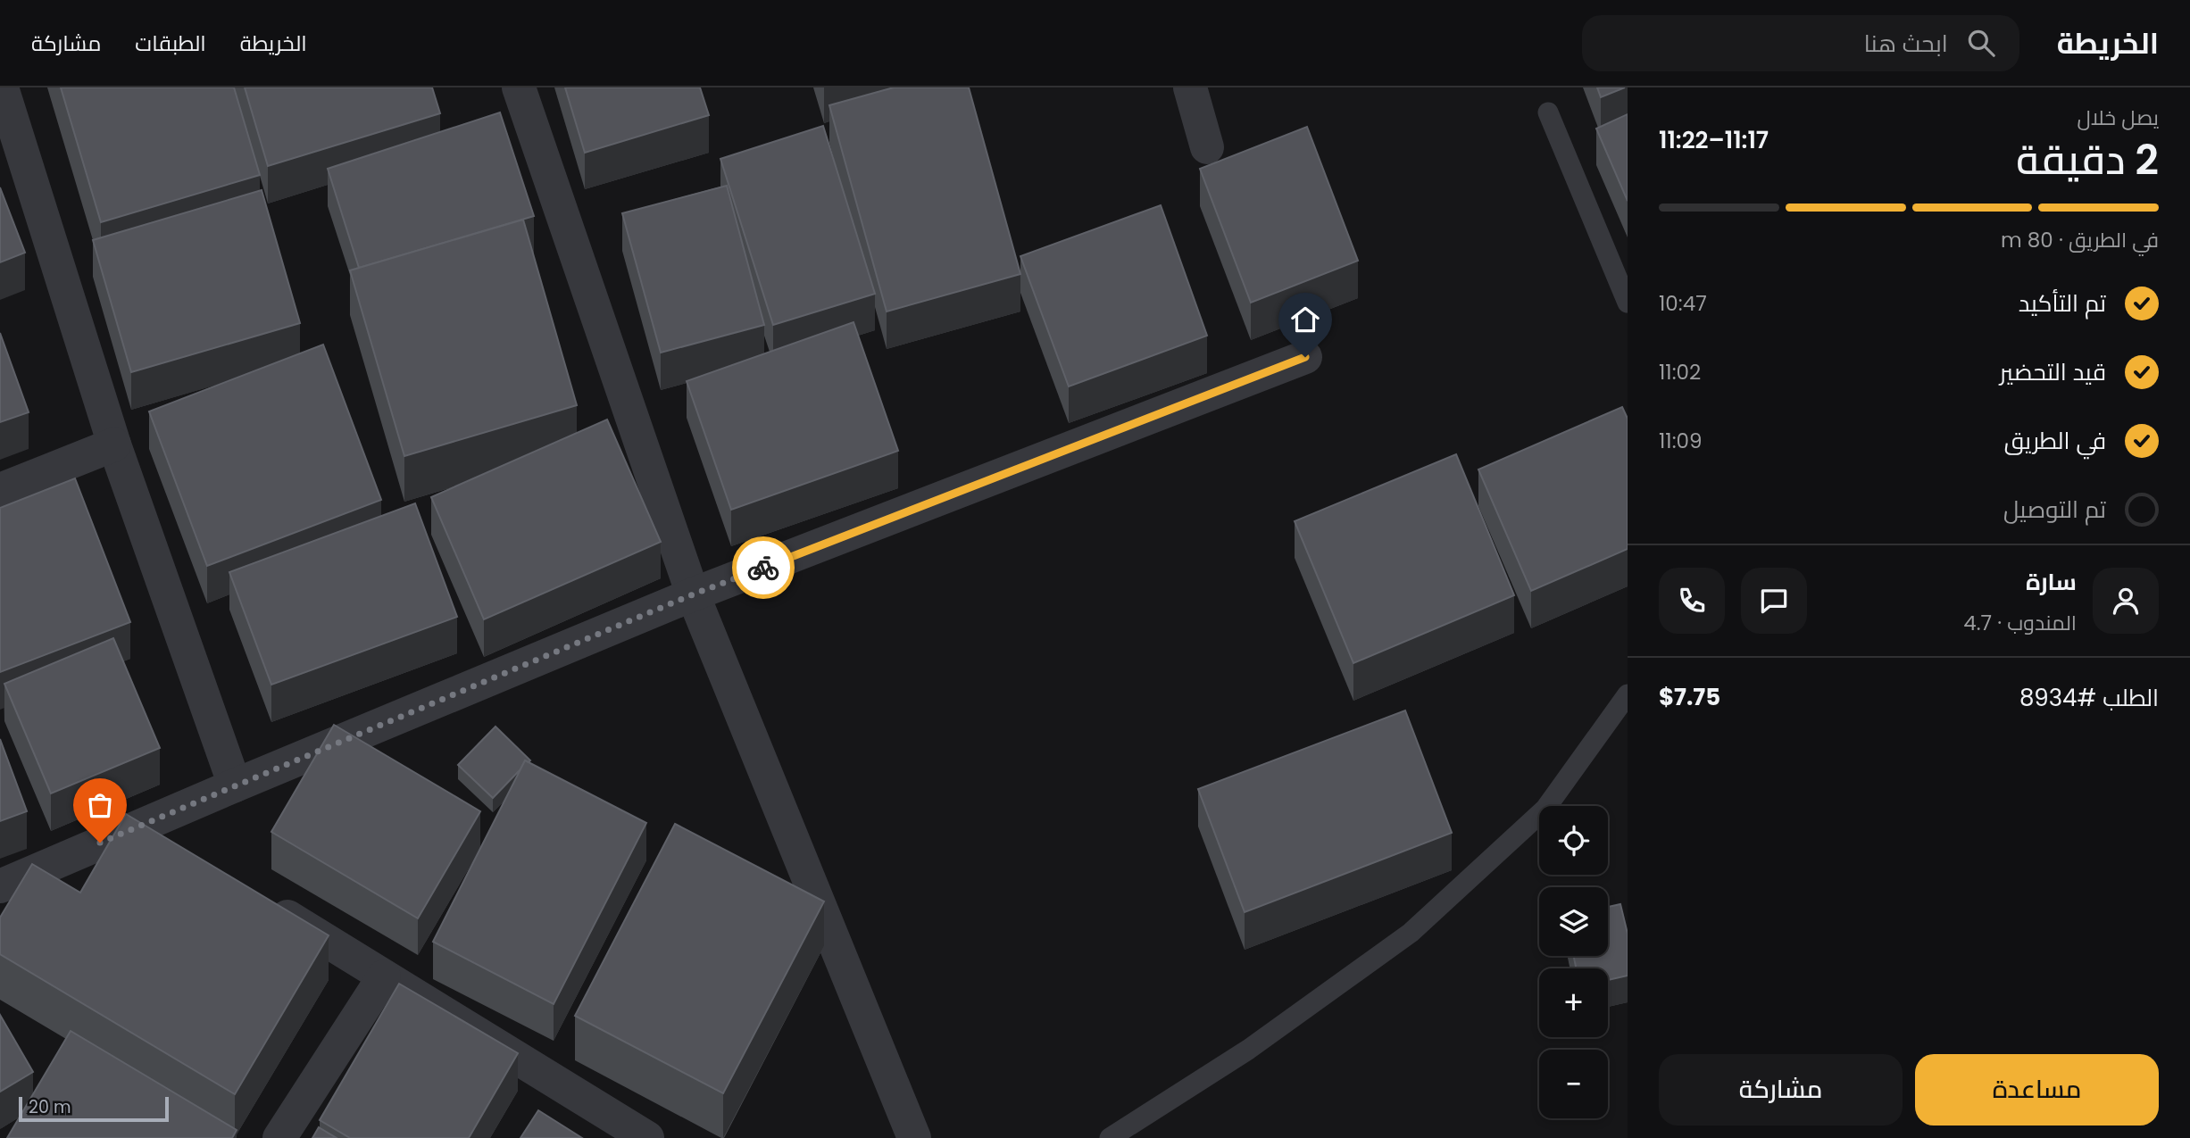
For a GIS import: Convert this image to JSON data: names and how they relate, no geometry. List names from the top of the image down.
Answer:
{
  "scale_bar": "20 m",
  "page": {
    "header": "الخريطة",
    "search": "ابحث هنا",
    "nav": ["الخريطة", "الطبقات", "مشاركة"],
    "heading": ["2 دقيقة", "يصل خلال", "11:17–11:22"],
    "panel": [
      "سارة",
      "المندوب · 4.7",
      "الطلب #8934",
      "$7.75"
    ],
    "bar": "في الطريق · 80 m",
    "list": [
      ["تم التأكيد", "10:47"],
      ["قيد التحضير", "11:02"],
      ["في الطريق", "11:09"],
      "تم التوصيل"
    ],
    "map_buttons": ["+", "−"],
    "buttons": ["مساعدة", "مشاركة"],
    "scale": "20 m"
  }
}
